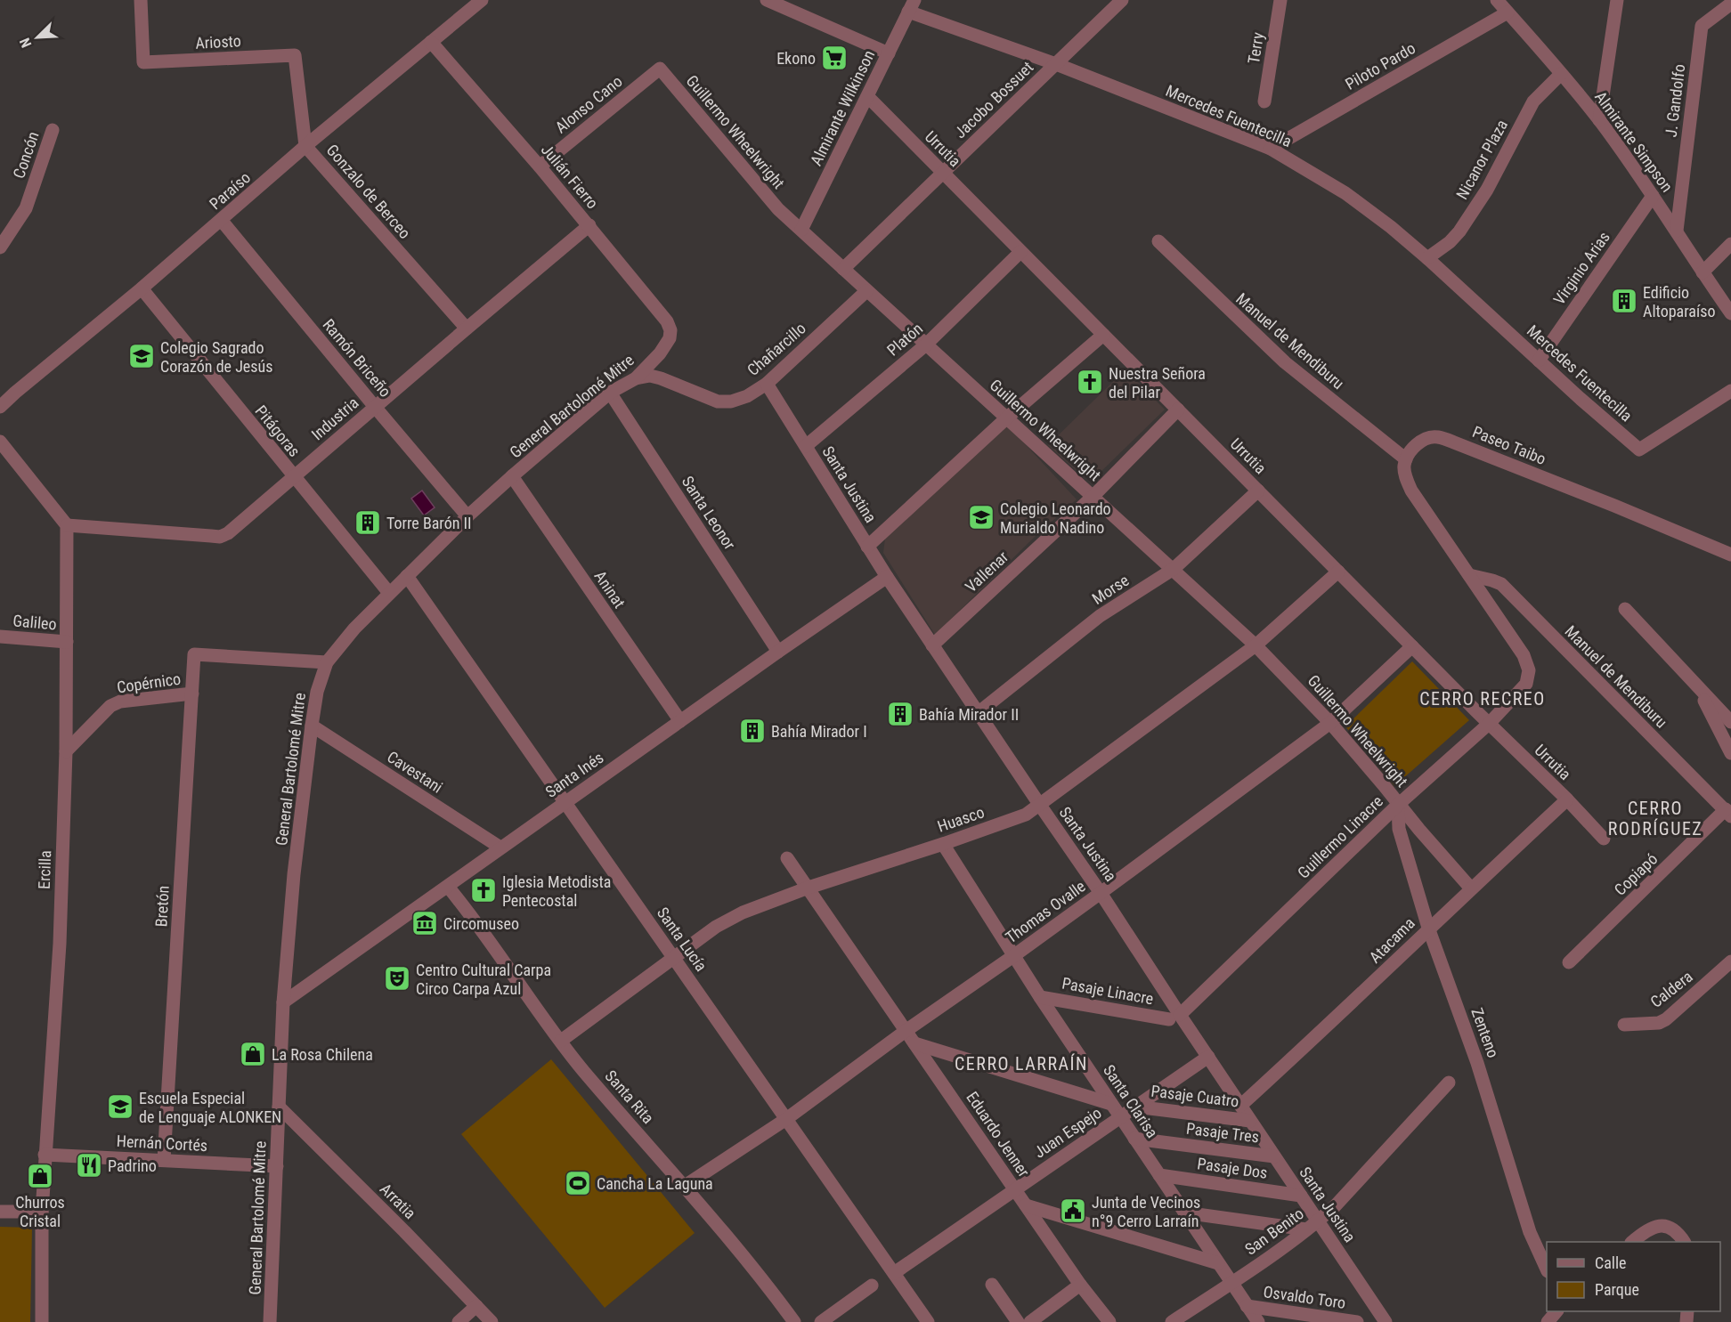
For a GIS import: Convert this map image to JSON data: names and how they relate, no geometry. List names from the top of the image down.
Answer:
{
  "streets": {
    "street": [
      "Ariosto",
      "Terry",
      "Piloto Pardo",
      "Jacobo Bossuet",
      "J. Gandolfo",
      "Alonso Cano",
      "Almirante Wilkinson",
      "Mercedes Fuentecilla",
      "Guillermo Wheelwright",
      "Almirante Simpson",
      "Urrutia",
      "Concón",
      "Nicanor Plaza",
      "Julián Fierro",
      "Paraíso",
      "Gonzalo de Berceo",
      "Virginio Arias",
      "Platón",
      "Manuel de Mendiburu",
      "Chañarcillo",
      "Ramón Briceño",
      "General Bartolomé Mitre",
      "Industria",
      "Pitágoras",
      "Paseo Taibo",
      "Santa Justina",
      "Santa Leonor",
      "Vallenar",
      "Aninat",
      "Morse",
      "Galileo",
      "Copérnico",
      "Cavestani",
      "Santa Inés",
      "Huasco",
      "Guillermo Linacre",
      "Ercilla",
      "Copiapó",
      "Bretón",
      "Thomas Ovalle",
      "Santa Lucía",
      "Atacama",
      "Caldera",
      "Pasaje Linacre",
      "Zenteno",
      "Pasaje Cuatro",
      "Santa Rita",
      "Santa Clarisa",
      "Juan Espejo",
      "Pasaje Tres",
      "Eduardo Jenner",
      "Hernán Cortés",
      "Pasaje Dos",
      "Arratia",
      "San Benito",
      "Osvaldo Toro"
    ]
  },
  "crossings": [
    ["Ariosto", "Gonzalo de Berceo"],
    ["Piloto Pardo", "Mercedes Fuentecilla"],
    ["Piloto Pardo", "Almirante Simpson"],
    ["Jacobo Bossuet", "Mercedes Fuentecilla"],
    ["Jacobo Bossuet", "Guillermo Wheelwright"],
    ["Jacobo Bossuet", "Urrutia"],
    ["J. Gandolfo", "Almirante Simpson"],
    ["Alonso Cano", "Guillermo Wheelwright"],
    ["Alonso Cano", "Julián Fierro"],
    ["Almirante Wilkinson", "Mercedes Fuentecilla"],
    ["Almirante Wilkinson", "Guillermo Wheelwright"],
    ["Almirante Wilkinson", "Urrutia"],
    ["Mercedes Fuentecilla", "Nicanor Plaza"],
    ["Mercedes Fuentecilla", "Virginio Arias"],
    ["Guillermo Wheelwright", "Platón"],
    ["Guillermo Wheelwright", "Chañarcillo"],
    ["Guillermo Wheelwright", "Vallenar"],
    ["Guillermo Wheelwright", "Morse"],
    ["Guillermo Wheelwright", "Huasco"],
    ["Guillermo Wheelwright", "Guillermo Linacre"],
    ["Guillermo Wheelwright", "Thomas Ovalle"],
    ["Guillermo Wheelwright", "Atacama"],
    ["Guillermo Wheelwright", "Zenteno"],
    ["Almirante Simpson", "Nicanor Plaza"],
    ["Almirante Simpson", "Virginio Arias"],
    ["Urrutia", "Platón"],
    ["Urrutia", "Vallenar"],
    ["Urrutia", "Morse"],
    ["Urrutia", "Huasco"],
    ["Urrutia", "Guillermo Linacre"],
    ["Urrutia", "Thomas Ovalle"],
    ["Urrutia", "Atacama"],
    ["Julián Fierro", "Paraíso"],
    ["Julián Fierro", "General Bartolomé Mitre"],
    ["Julián Fierro", "Industria"],
    ["Paraíso", "Gonzalo de Berceo"],
    ["Paraíso", "Ramón Briceño"],
    ["Paraíso", "Pitágoras"],
    ["Gonzalo de Berceo", "Industria"],
    ["Platón", "Santa Justina"],
    ["Manuel de Mendiburu", "Paseo Taibo"],
    ["Manuel de Mendiburu", "Guillermo Linacre"],
    ["Manuel de Mendiburu", "Copiapó"],
    ["Chañarcillo", "General Bartolomé Mitre"],
    ["Chañarcillo", "Santa Justina"],
    ["Ramón Briceño", "General Bartolomé Mitre"],
    ["Ramón Briceño", "Industria"],
    ["General Bartolomé Mitre", "Pitágoras"],
    ["General Bartolomé Mitre", "Santa Leonor"],
    ["General Bartolomé Mitre", "Aninat"],
    ["General Bartolomé Mitre", "Copérnico"],
    ["General Bartolomé Mitre", "Cavestani"],
    ["General Bartolomé Mitre", "Santa Inés"],
    ["General Bartolomé Mitre", "Santa Lucía"],
    ["General Bartolomé Mitre", "Hernán Cortés"],
    ["General Bartolomé Mitre", "Arratia"],
    ["Industria", "Pitágoras"],
    ["Industria", "Ercilla"],
    ["Santa Justina", "Vallenar"],
    ["Santa Justina", "Morse"],
    ["Santa Justina", "Santa Inés"],
    ["Santa Justina", "Huasco"],
    ["Santa Justina", "Guillermo Linacre"],
    ["Santa Justina", "Thomas Ovalle"],
    ["Santa Justina", "Atacama"],
    ["Santa Justina", "Pasaje Linacre"],
    ["Santa Justina", "Pasaje Cuatro"],
    ["Santa Justina", "Juan Espejo"],
    ["Santa Justina", "Pasaje Tres"],
    ["Santa Justina", "Pasaje Dos"],
    ["Santa Justina", "San Benito"],
    ["Santa Leonor", "Santa Inés"],
    ["Aninat", "Santa Inés"],
    ["Galileo", "Ercilla"],
    ["Copérnico", "Ercilla"],
    ["Copérnico", "Bretón"],
    ["Cavestani", "Santa Inés"],
    ["Santa Inés", "Santa Lucía"],
    ["Santa Inés", "Santa Rita"],
    ["Huasco", "Santa Lucía"],
    ["Huasco", "Santa Rita"],
    ["Huasco", "Santa Clarisa"],
    ["Huasco", "Eduardo Jenner"],
    ["Guillermo Linacre", "Pasaje Linacre"],
    ["Guillermo Linacre", "Zenteno"],
    ["Ercilla", "Hernán Cortés"],
    ["Bretón", "Hernán Cortés"],
    ["Thomas Ovalle", "Santa Lucía"],
    ["Thomas Ovalle", "Santa Rita"],
    ["Thomas Ovalle", "Santa Clarisa"],
    ["Thomas Ovalle", "Eduardo Jenner"],
    ["Santa Lucía", "Juan Espejo"],
    ["Atacama", "Zenteno"],
    ["Pasaje Linacre", "Santa Clarisa"],
    ["Pasaje Cuatro", "Juan Espejo"],
    ["Santa Clarisa", "Juan Espejo"],
    ["Santa Clarisa", "Pasaje Tres"],
    ["Santa Clarisa", "Pasaje Dos"],
    ["Santa Clarisa", "San Benito"],
    ["Santa Clarisa", "Osvaldo Toro"],
    ["Juan Espejo", "Eduardo Jenner"]
  ],
  "districts": ["CERRO RECREO", "CERRO RODRÍGUEZ", "CERRO LARRAÍN"],
  "places": {
    "supermarket": ["Ekono"],
    "building": [
      "Edificio Altoparaíso",
      "Torre Barón II",
      "Bahía Mirador II",
      "Bahía Mirador I"
    ],
    "school or university": ["Colegio Sagrado Corazón de Jesús", "Colegio Leonardo Murialdo Nadino", "Escuela Especial de Lenguaje ALONKEN"],
    "church": ["Nuestra Señora del Pilar", "Iglesia Metodista Pentecostal"],
    "museum": ["Circomuseo"],
    "theatre": ["Centro Cultural Carpa Circo Carpa Azul"],
    "shop": ["La Rosa Chilena", "Churros Cristal"],
    "restaurant": ["Padrino"],
    "sports": ["Cancha La Laguna"],
    "public building": ["Junta de Vecinos n°9 Cerro Larraín"]
  },
  "legend": ["Calle", "Parque"],
  "north": "bottom left"
}
